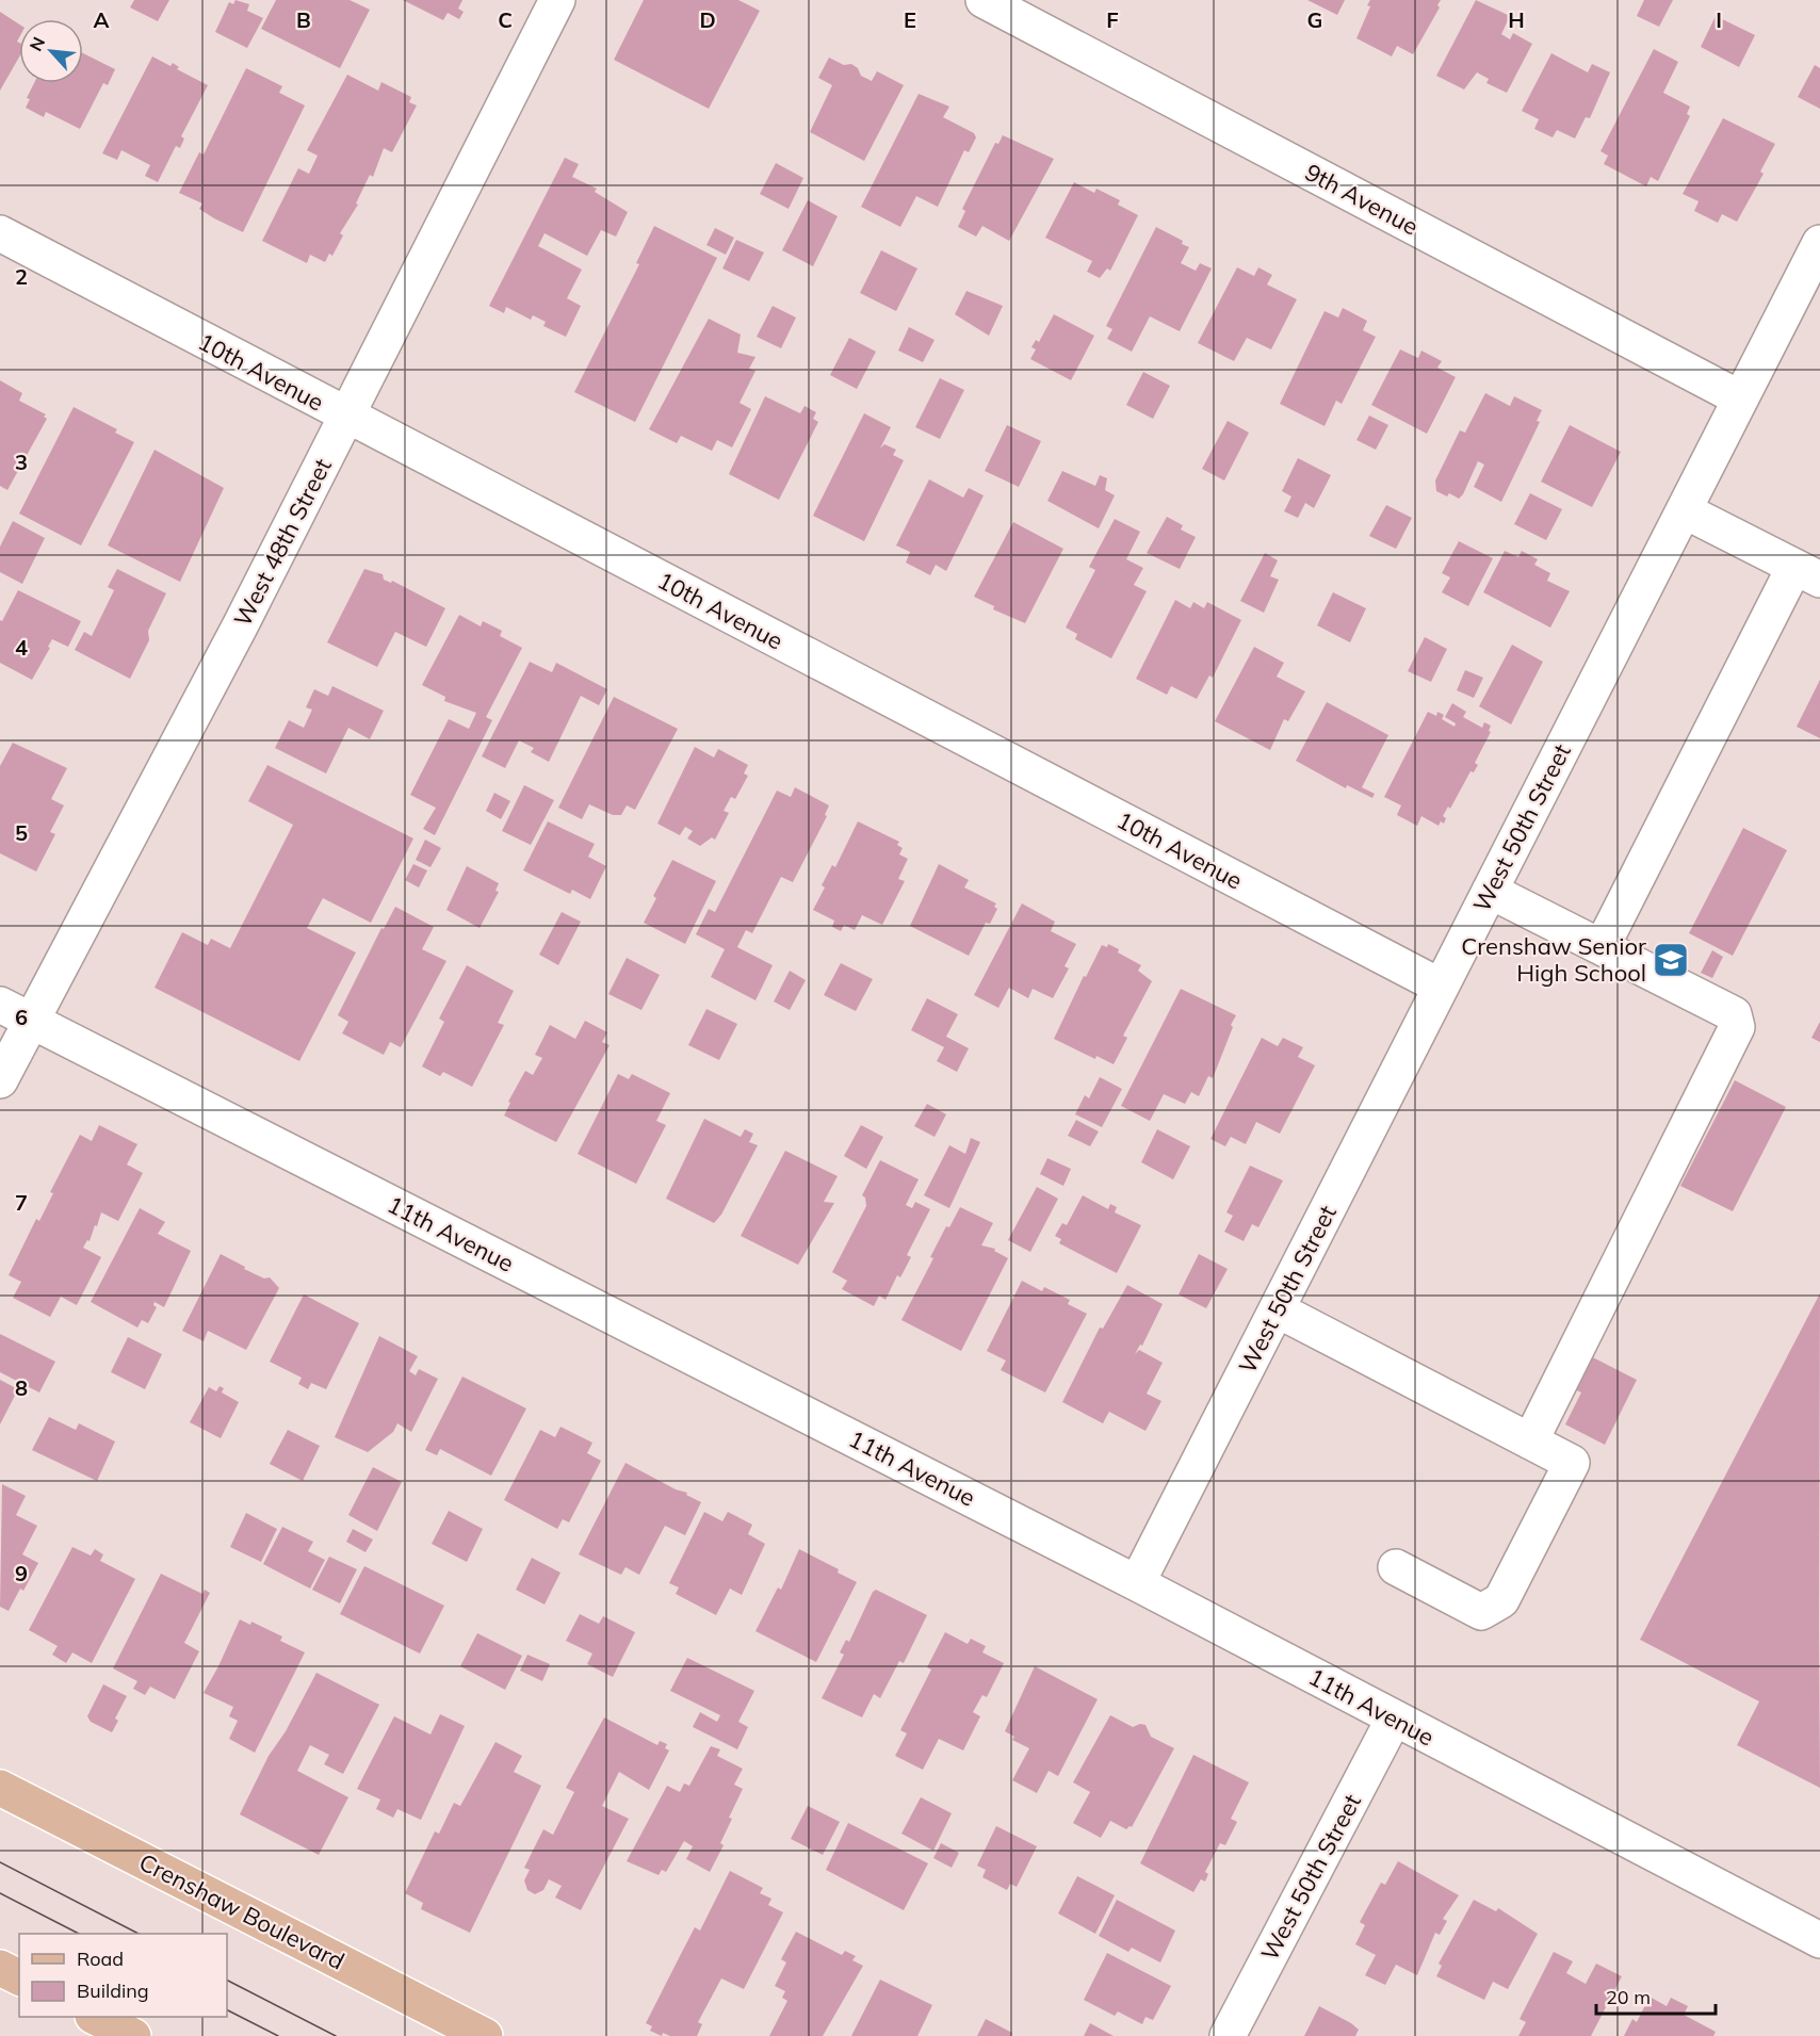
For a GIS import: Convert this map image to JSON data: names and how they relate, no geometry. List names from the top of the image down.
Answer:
{
  "streets": {
    "main road": ["Crenshaw Boulevard"],
    "street": [
      "9th Avenue",
      "10th Avenue",
      "West 48th Street",
      "West 50th Street",
      "11th Avenue"
    ]
  },
  "crossings": [
    ["9th Avenue", "West 50th Street"],
    ["10th Avenue", "West 48th Street"],
    ["10th Avenue", "West 50th Street"],
    ["West 48th Street", "11th Avenue"],
    ["West 50th Street", "11th Avenue"]
  ],
  "places": {
    "school or university": ["Crenshaw Senior High School"]
  },
  "legend": ["Road", "Building"],
  "scale_bar": "20 m",
  "north": "top left",
  "grid": {
    "columns": [
      "A",
      "B",
      "C",
      "D",
      "E",
      "F",
      "G",
      "H",
      "I"
    ],
    "rows": [
      "2",
      "3",
      "4",
      "5",
      "6",
      "7",
      "8",
      "9"
    ]
  }
}
